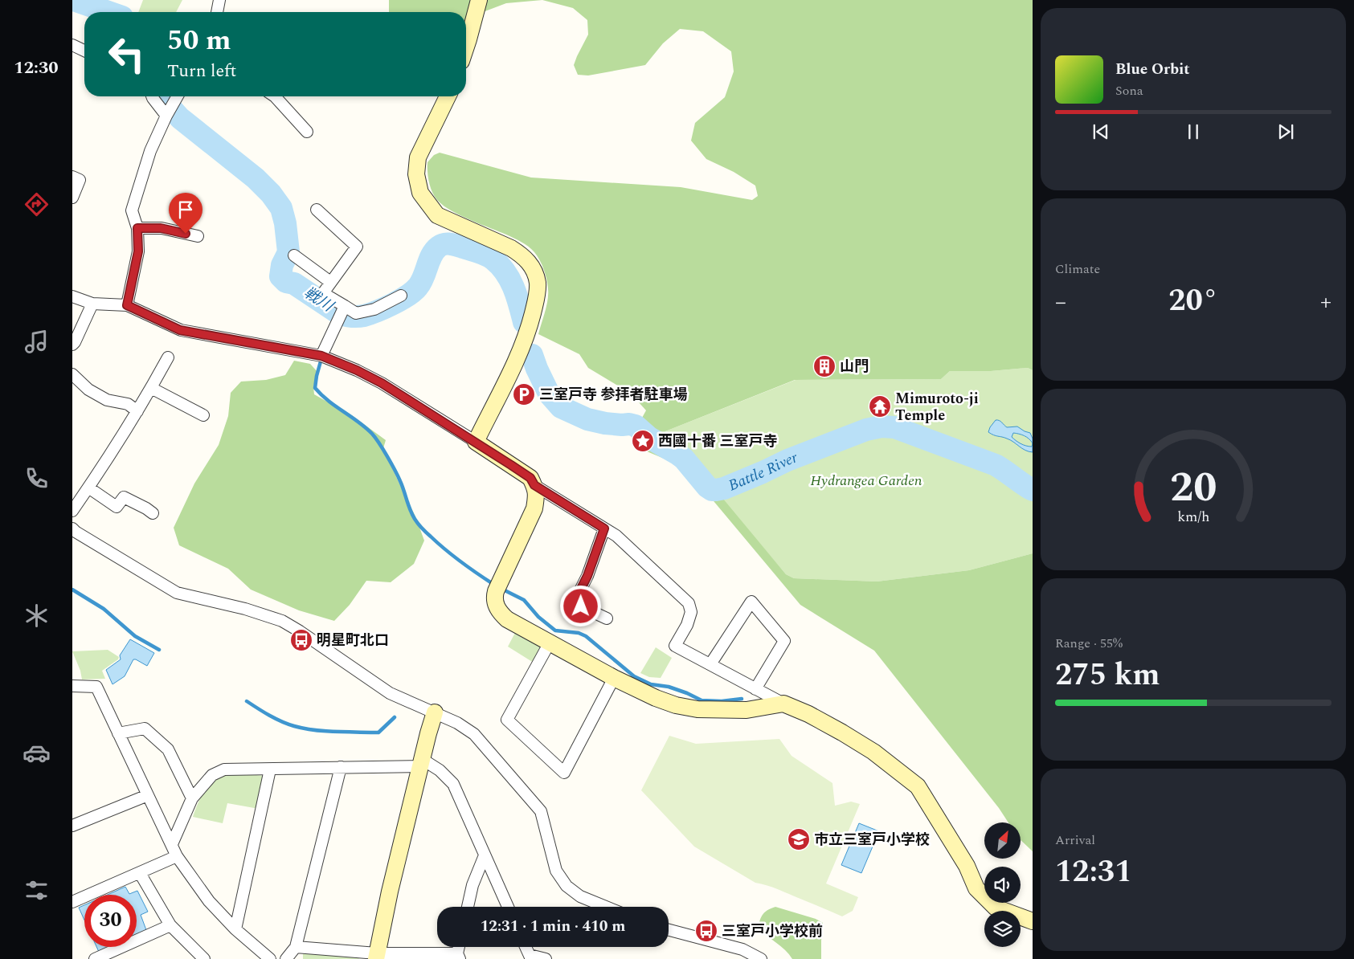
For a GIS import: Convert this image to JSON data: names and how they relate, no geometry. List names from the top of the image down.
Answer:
{
  "water": ["戦川", "Battle River"],
  "parks": ["Hydrangea Garden"],
  "places": {
    "building": ["山門"],
    "parking": ["三室戸寺 参拝者駐車場"],
    "temple": ["Mimuroto-ji Temple"],
    "place": ["西國十番 三室戸寺"],
    "bus stop": ["明星町北口", "三室戸小学校前"],
    "school or university": ["市立三室戸小学校"]
  },
  "north": "top right",
  "page": {
    "tabs": "12:30",
    "turn": ["50 m", "Turn left"],
    "song": ["Blue Orbit", "Sona"],
    "tile": [
      "Climate",
      ["Range · 55%", "275 km"],
      ["Arrival", "12:31"]
    ],
    "heat": ["−", "20°", "+"],
    "limit": "30",
    "trip": "12:31 · 1 min · 410 m",
    "gauge": ["20", "km/h"]
  }
}
